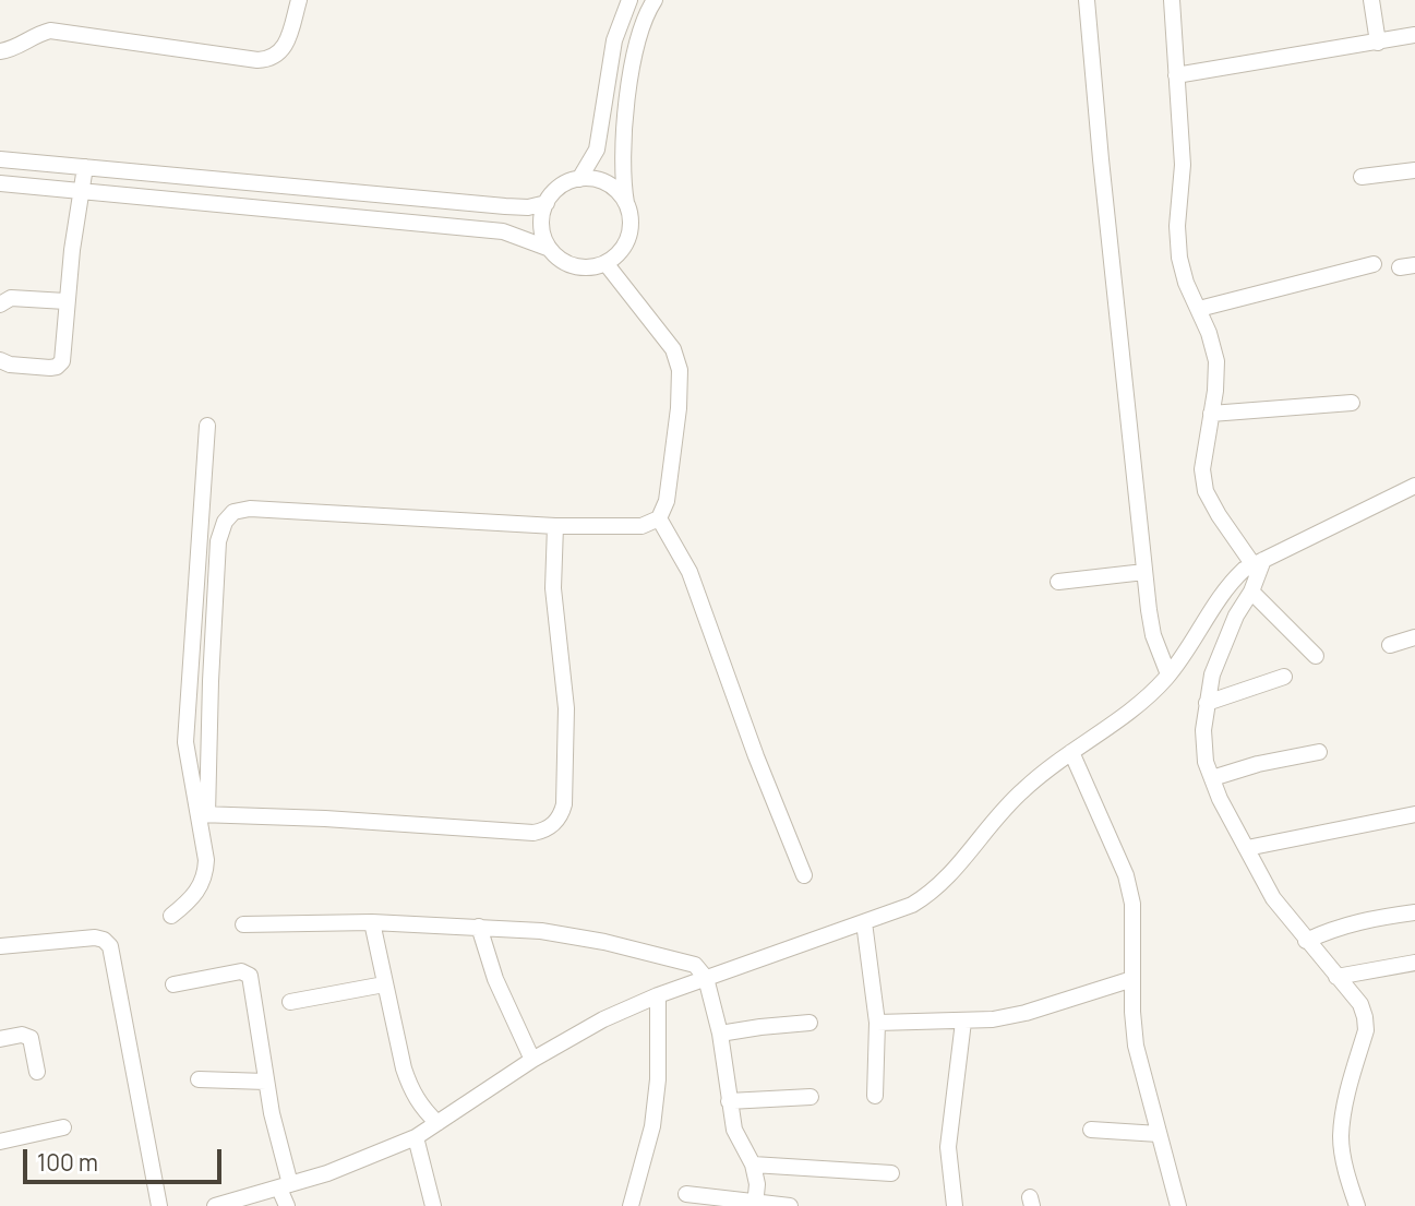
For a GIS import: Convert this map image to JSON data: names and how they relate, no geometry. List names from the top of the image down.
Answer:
{
  "scale_bar": "100 m"
}
